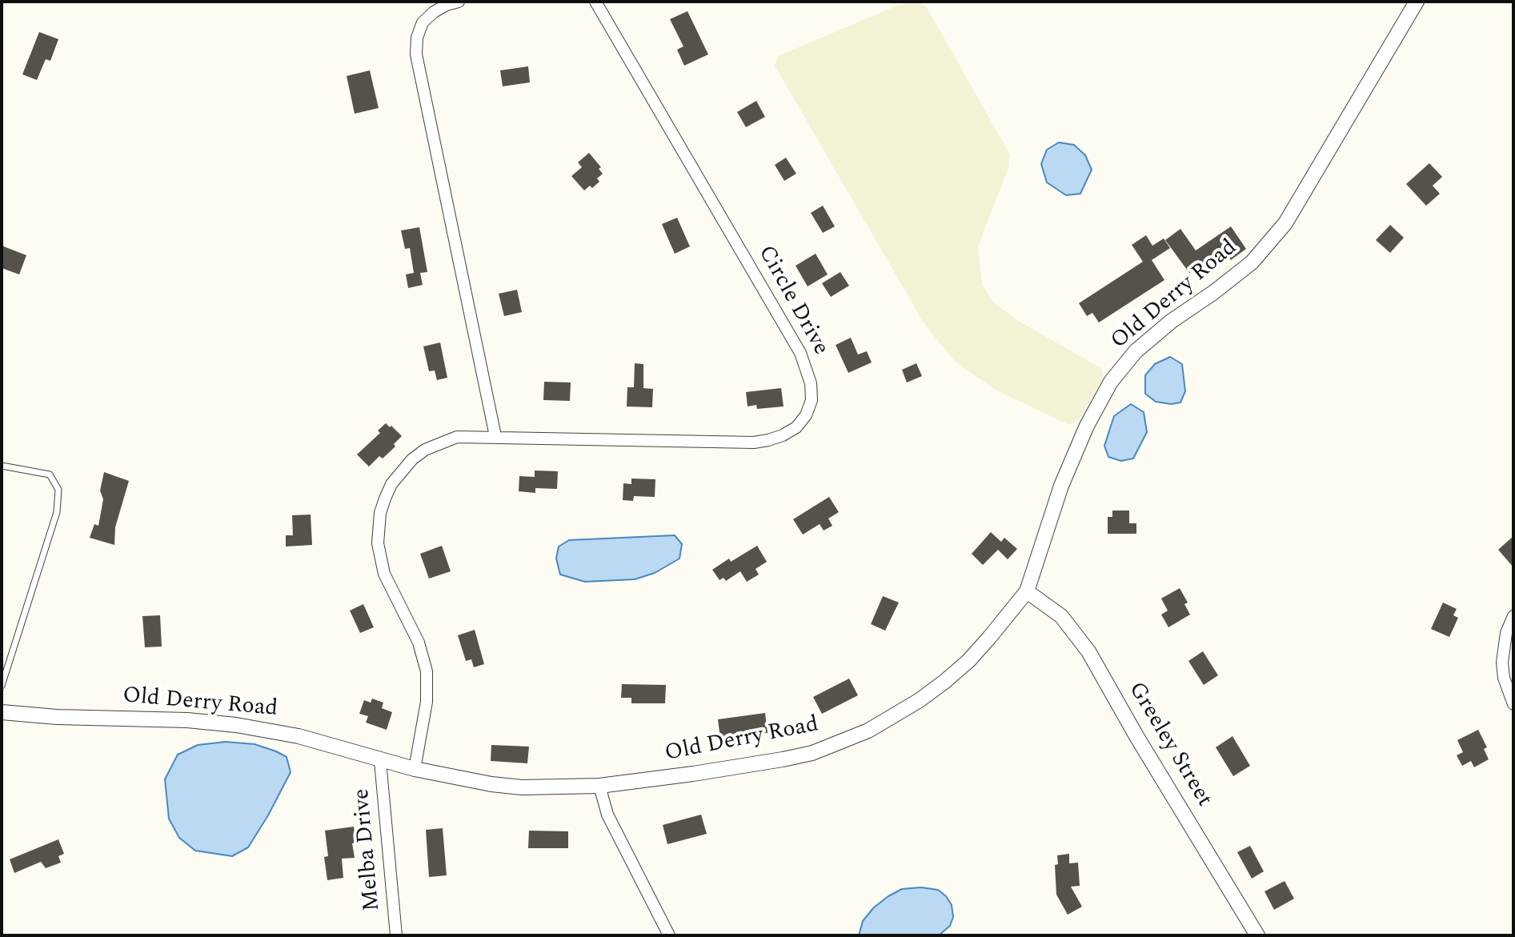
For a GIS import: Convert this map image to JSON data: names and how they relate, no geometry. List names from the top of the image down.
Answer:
{
  "streets": {
    "street": [
      "Old Derry Road",
      "Circle Drive",
      "Greeley Street",
      "Melba Drive"
    ]
  },
  "crossings": [
    ["Old Derry Road", "Circle Drive"],
    ["Old Derry Road", "Greeley Street"],
    ["Old Derry Road", "Melba Drive"]
  ]
}
